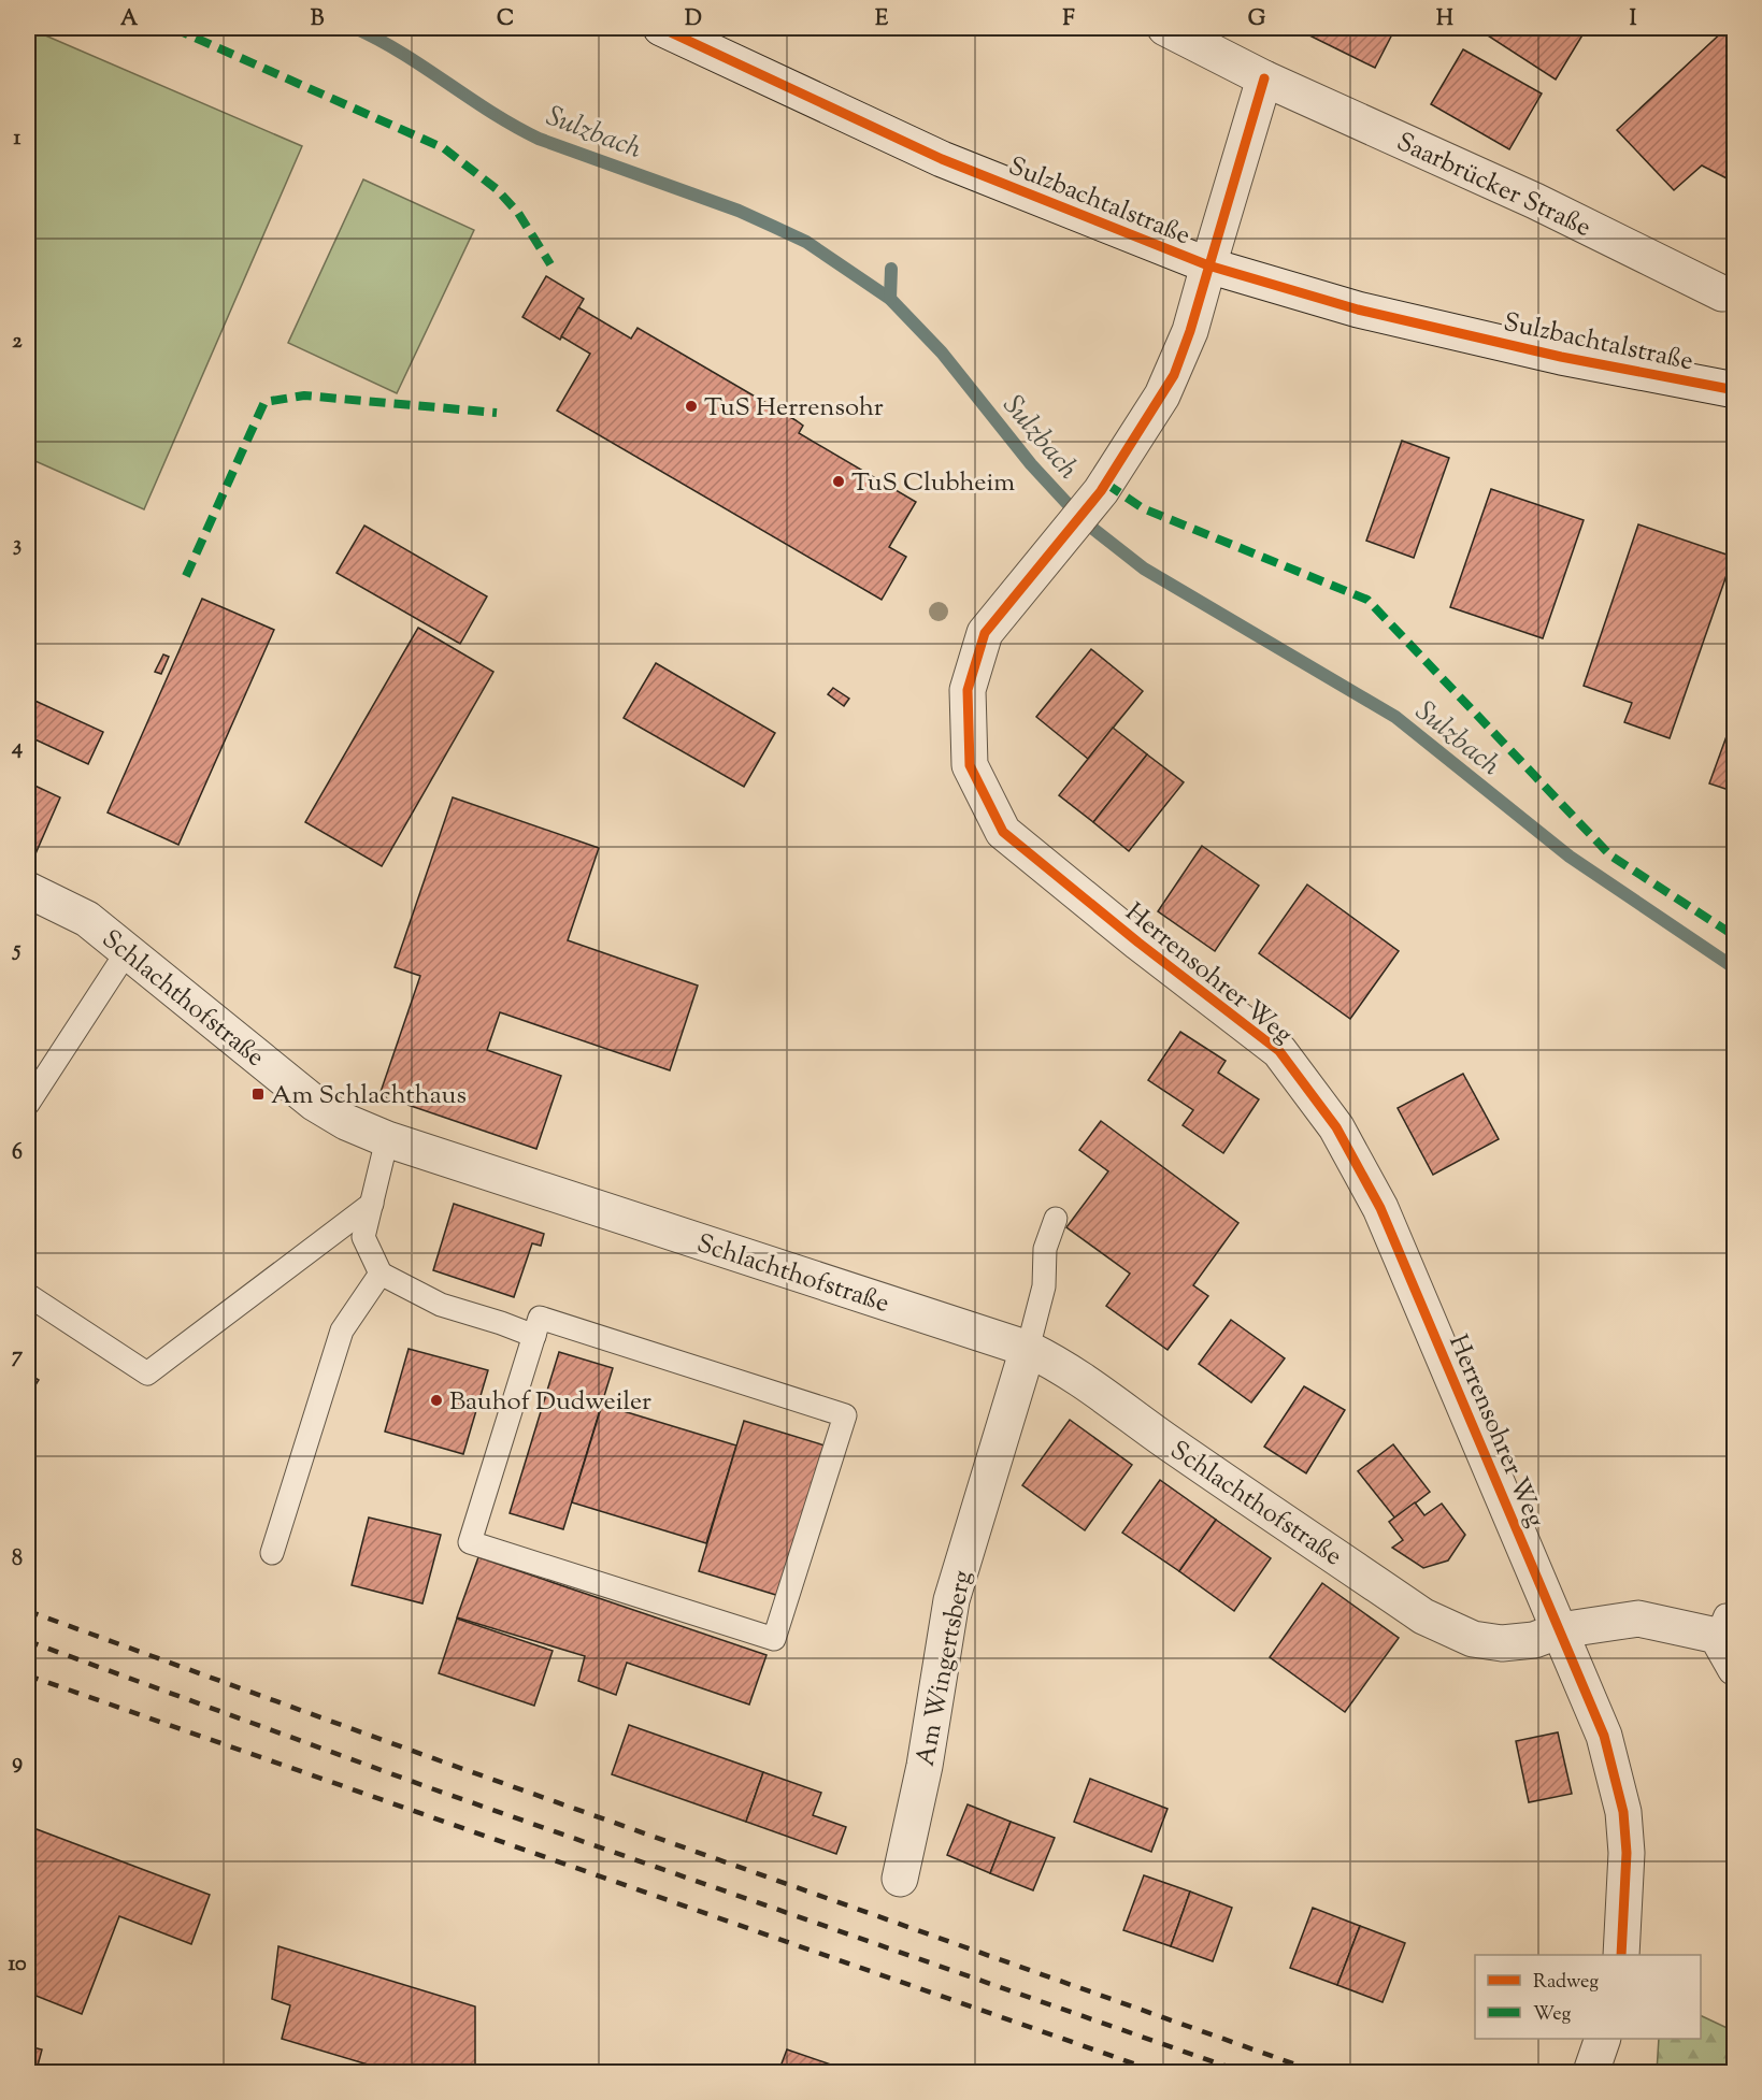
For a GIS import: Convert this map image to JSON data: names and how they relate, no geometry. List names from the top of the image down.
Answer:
{
  "streets": {
    "street": [
      "Saarbrücker Straße",
      "Sulzbachtalstraße",
      "Herrensohrer Weg",
      "Schlachthofstraße",
      "Am Wingertsberg"
    ]
  },
  "crossings": [
    ["Sulzbachtalstraße", "Herrensohrer Weg"],
    ["Herrensohrer Weg", "Schlachthofstraße"],
    ["Schlachthofstraße", "Am Wingertsberg"]
  ],
  "water": ["Sulzbach"],
  "places": {
    "other": ["TuS Herrensohr", "TuS Clubheim", "Bauhof Dudweiler"],
    "transit": ["Am Schlachthaus"]
  },
  "legend": ["Radweg", "Weg"],
  "grid": {
    "columns": [
      "A",
      "B",
      "C",
      "D",
      "E",
      "F",
      "G",
      "H",
      "I"
    ],
    "rows": [
      "1",
      "2",
      "3",
      "4",
      "5",
      "6",
      "7",
      "8",
      "9",
      "10"
    ]
  }
}
